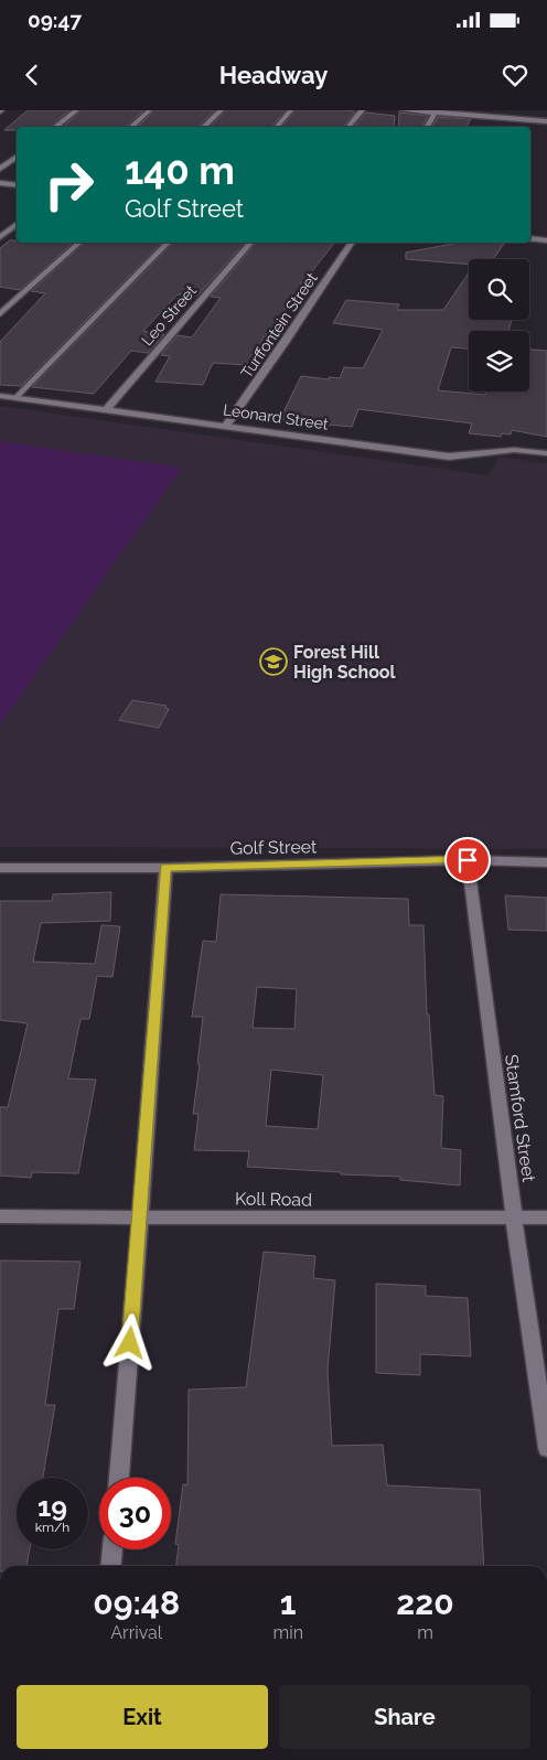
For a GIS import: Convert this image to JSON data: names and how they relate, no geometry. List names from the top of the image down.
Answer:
{
  "streets": {
    "street": [
      "Leo Street",
      "Turffontein Street",
      "Leonard Street",
      "Golf Street",
      "Stamford Street",
      "Koll Road"
    ]
  },
  "crossings": [
    ["Leo Street", "Leonard Street"],
    ["Turffontein Street", "Leonard Street"],
    ["Golf Street", "Stamford Street"],
    ["Stamford Street", "Koll Road"]
  ],
  "places": {
    "school or university": ["Forest Hill High School"]
  },
  "page": {
    "status": "09:47",
    "header": "Headway",
    "turn": ["140 m", "Golf Street"],
    "speed": "19 km/h",
    "limit": "30",
    "eta": [
      "09:48",
      "Arrival",
      "1",
      "min",
      "220",
      "m"
    ],
    "buttons": ["Exit", "Share"]
  }
}
